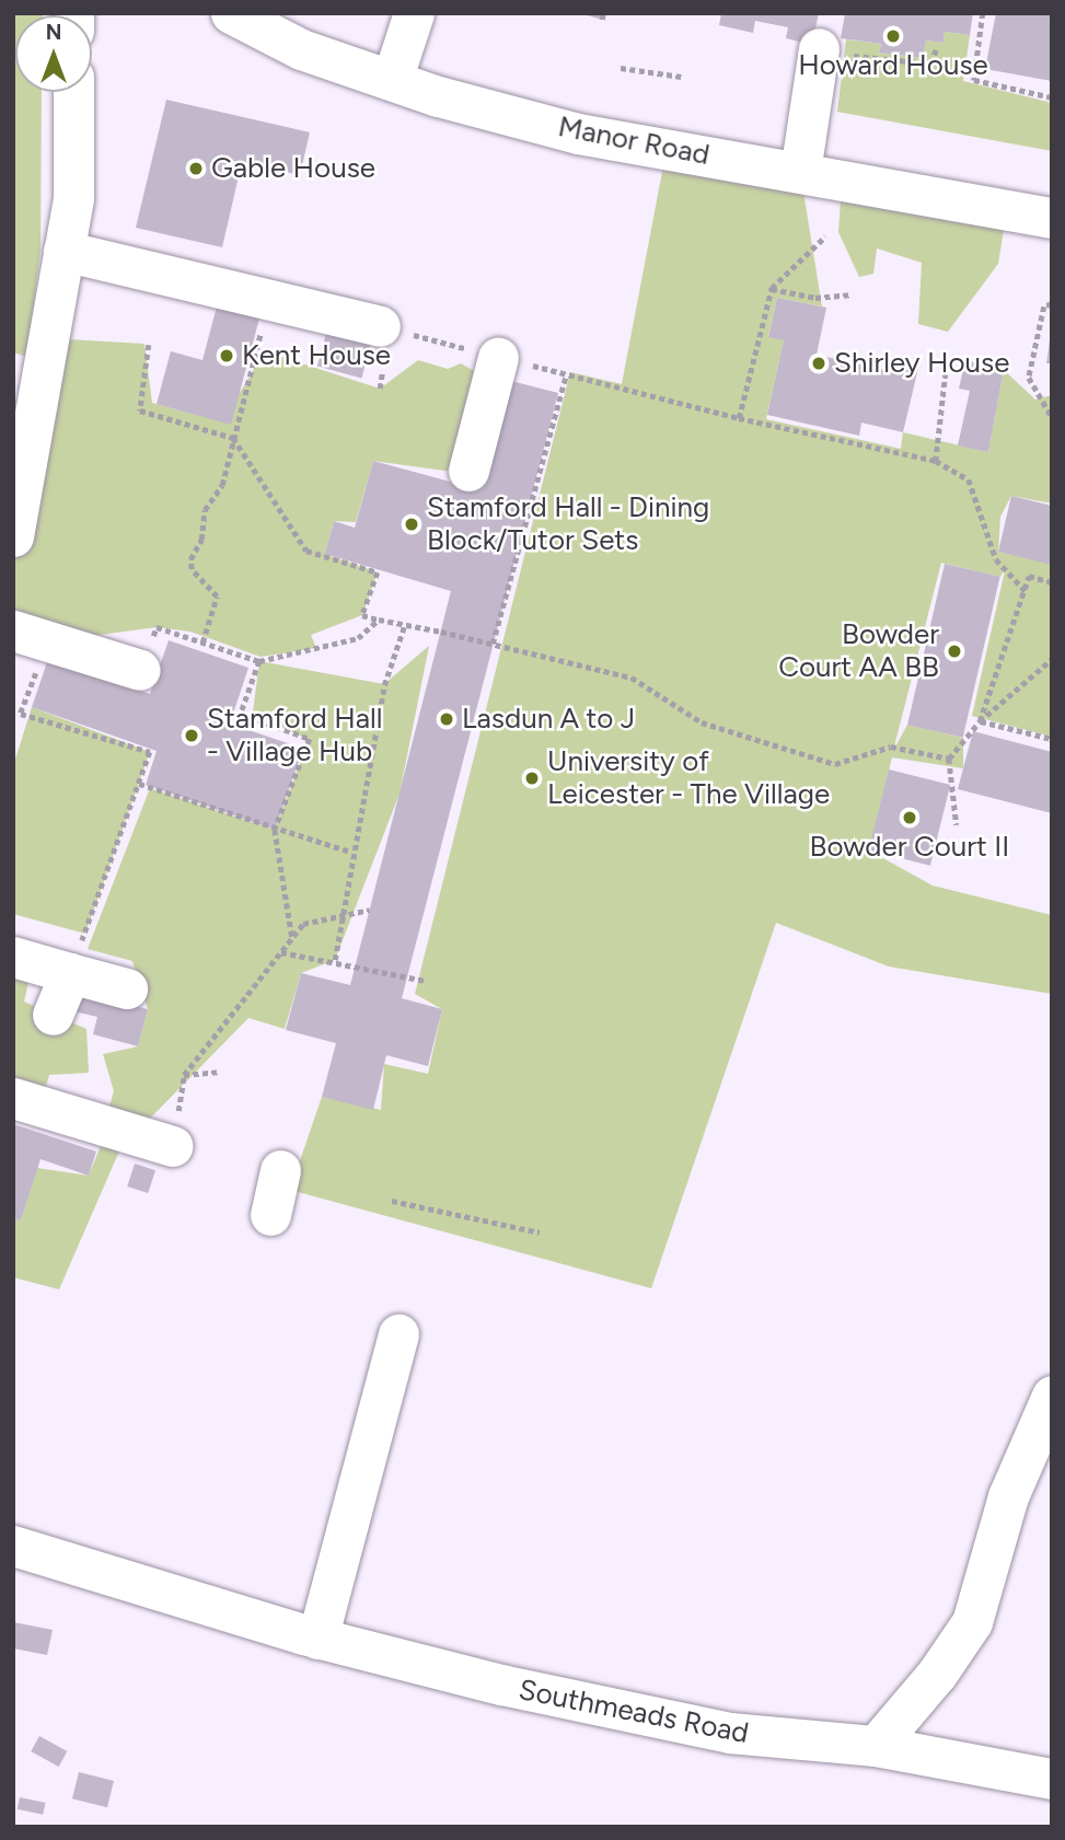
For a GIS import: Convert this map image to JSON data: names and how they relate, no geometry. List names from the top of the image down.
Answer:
{
  "streets": {
    "street": ["Manor Road", "Southmeads Road"]
  },
  "places": [
    "Howard House",
    "Gable House",
    "Kent House",
    "Shirley House",
    "Stamford Hall - Dining Block/Tutor Sets",
    "Bowder Court AA BB",
    "Lasdun A to J",
    "Stamford Hall - Village Hub",
    "University of Leicester - The Village",
    "Bowder Court II"
  ],
  "north": "top"
}
